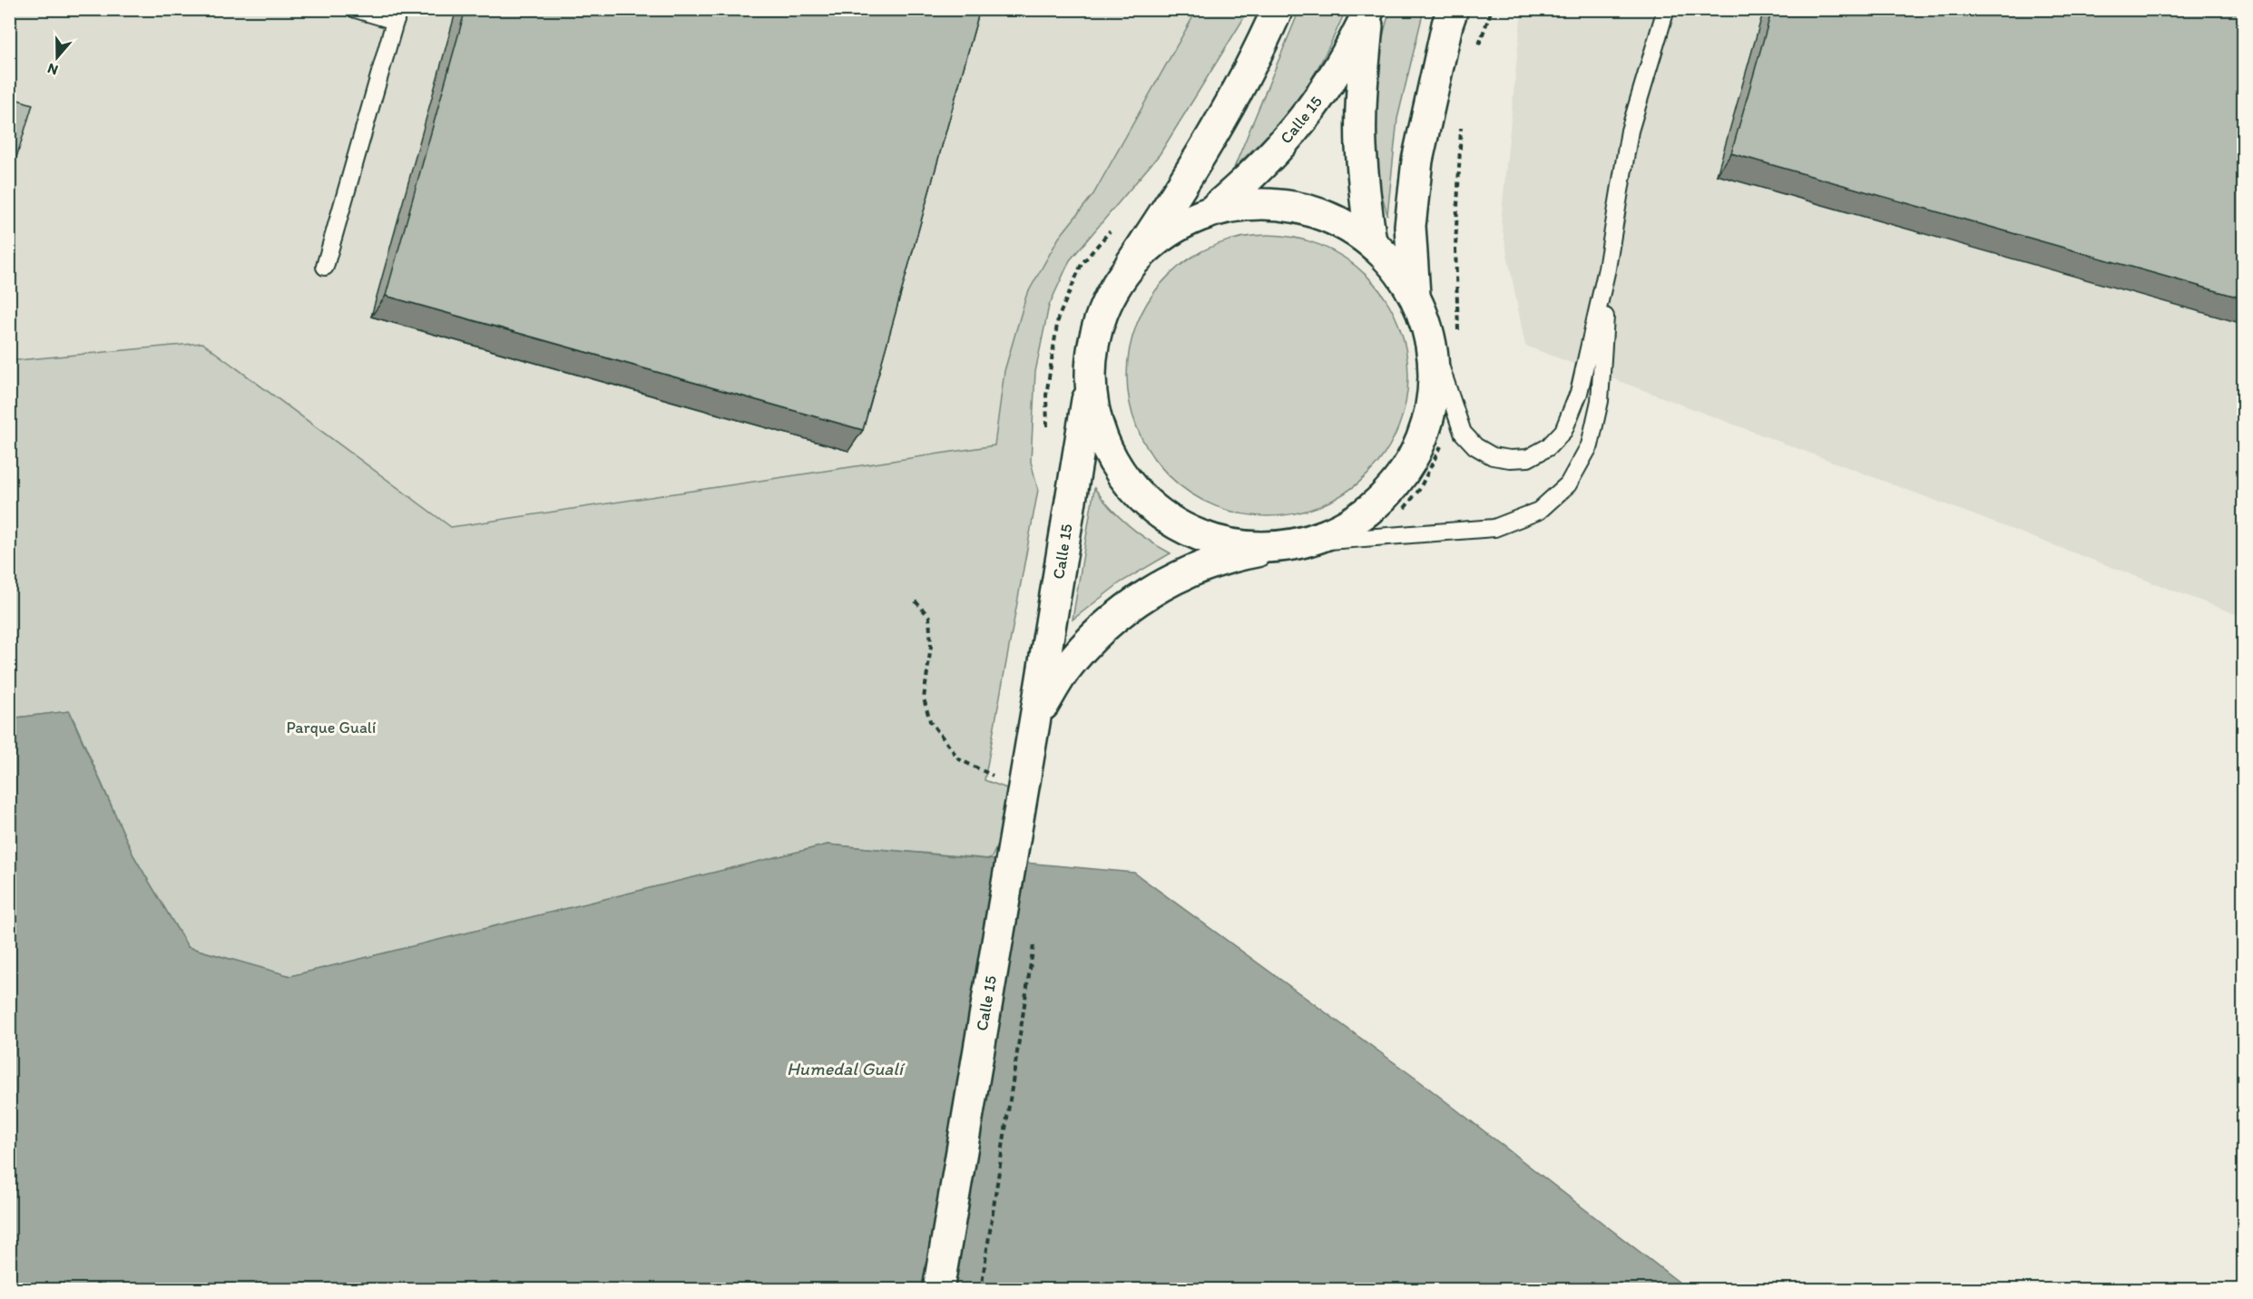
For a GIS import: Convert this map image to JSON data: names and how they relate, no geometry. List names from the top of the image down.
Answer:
{
  "streets": {
    "street": ["Calle 15"]
  },
  "water": ["Humedal Gualí"],
  "parks": ["Parque Gualí"],
  "north": "bottom"
}
